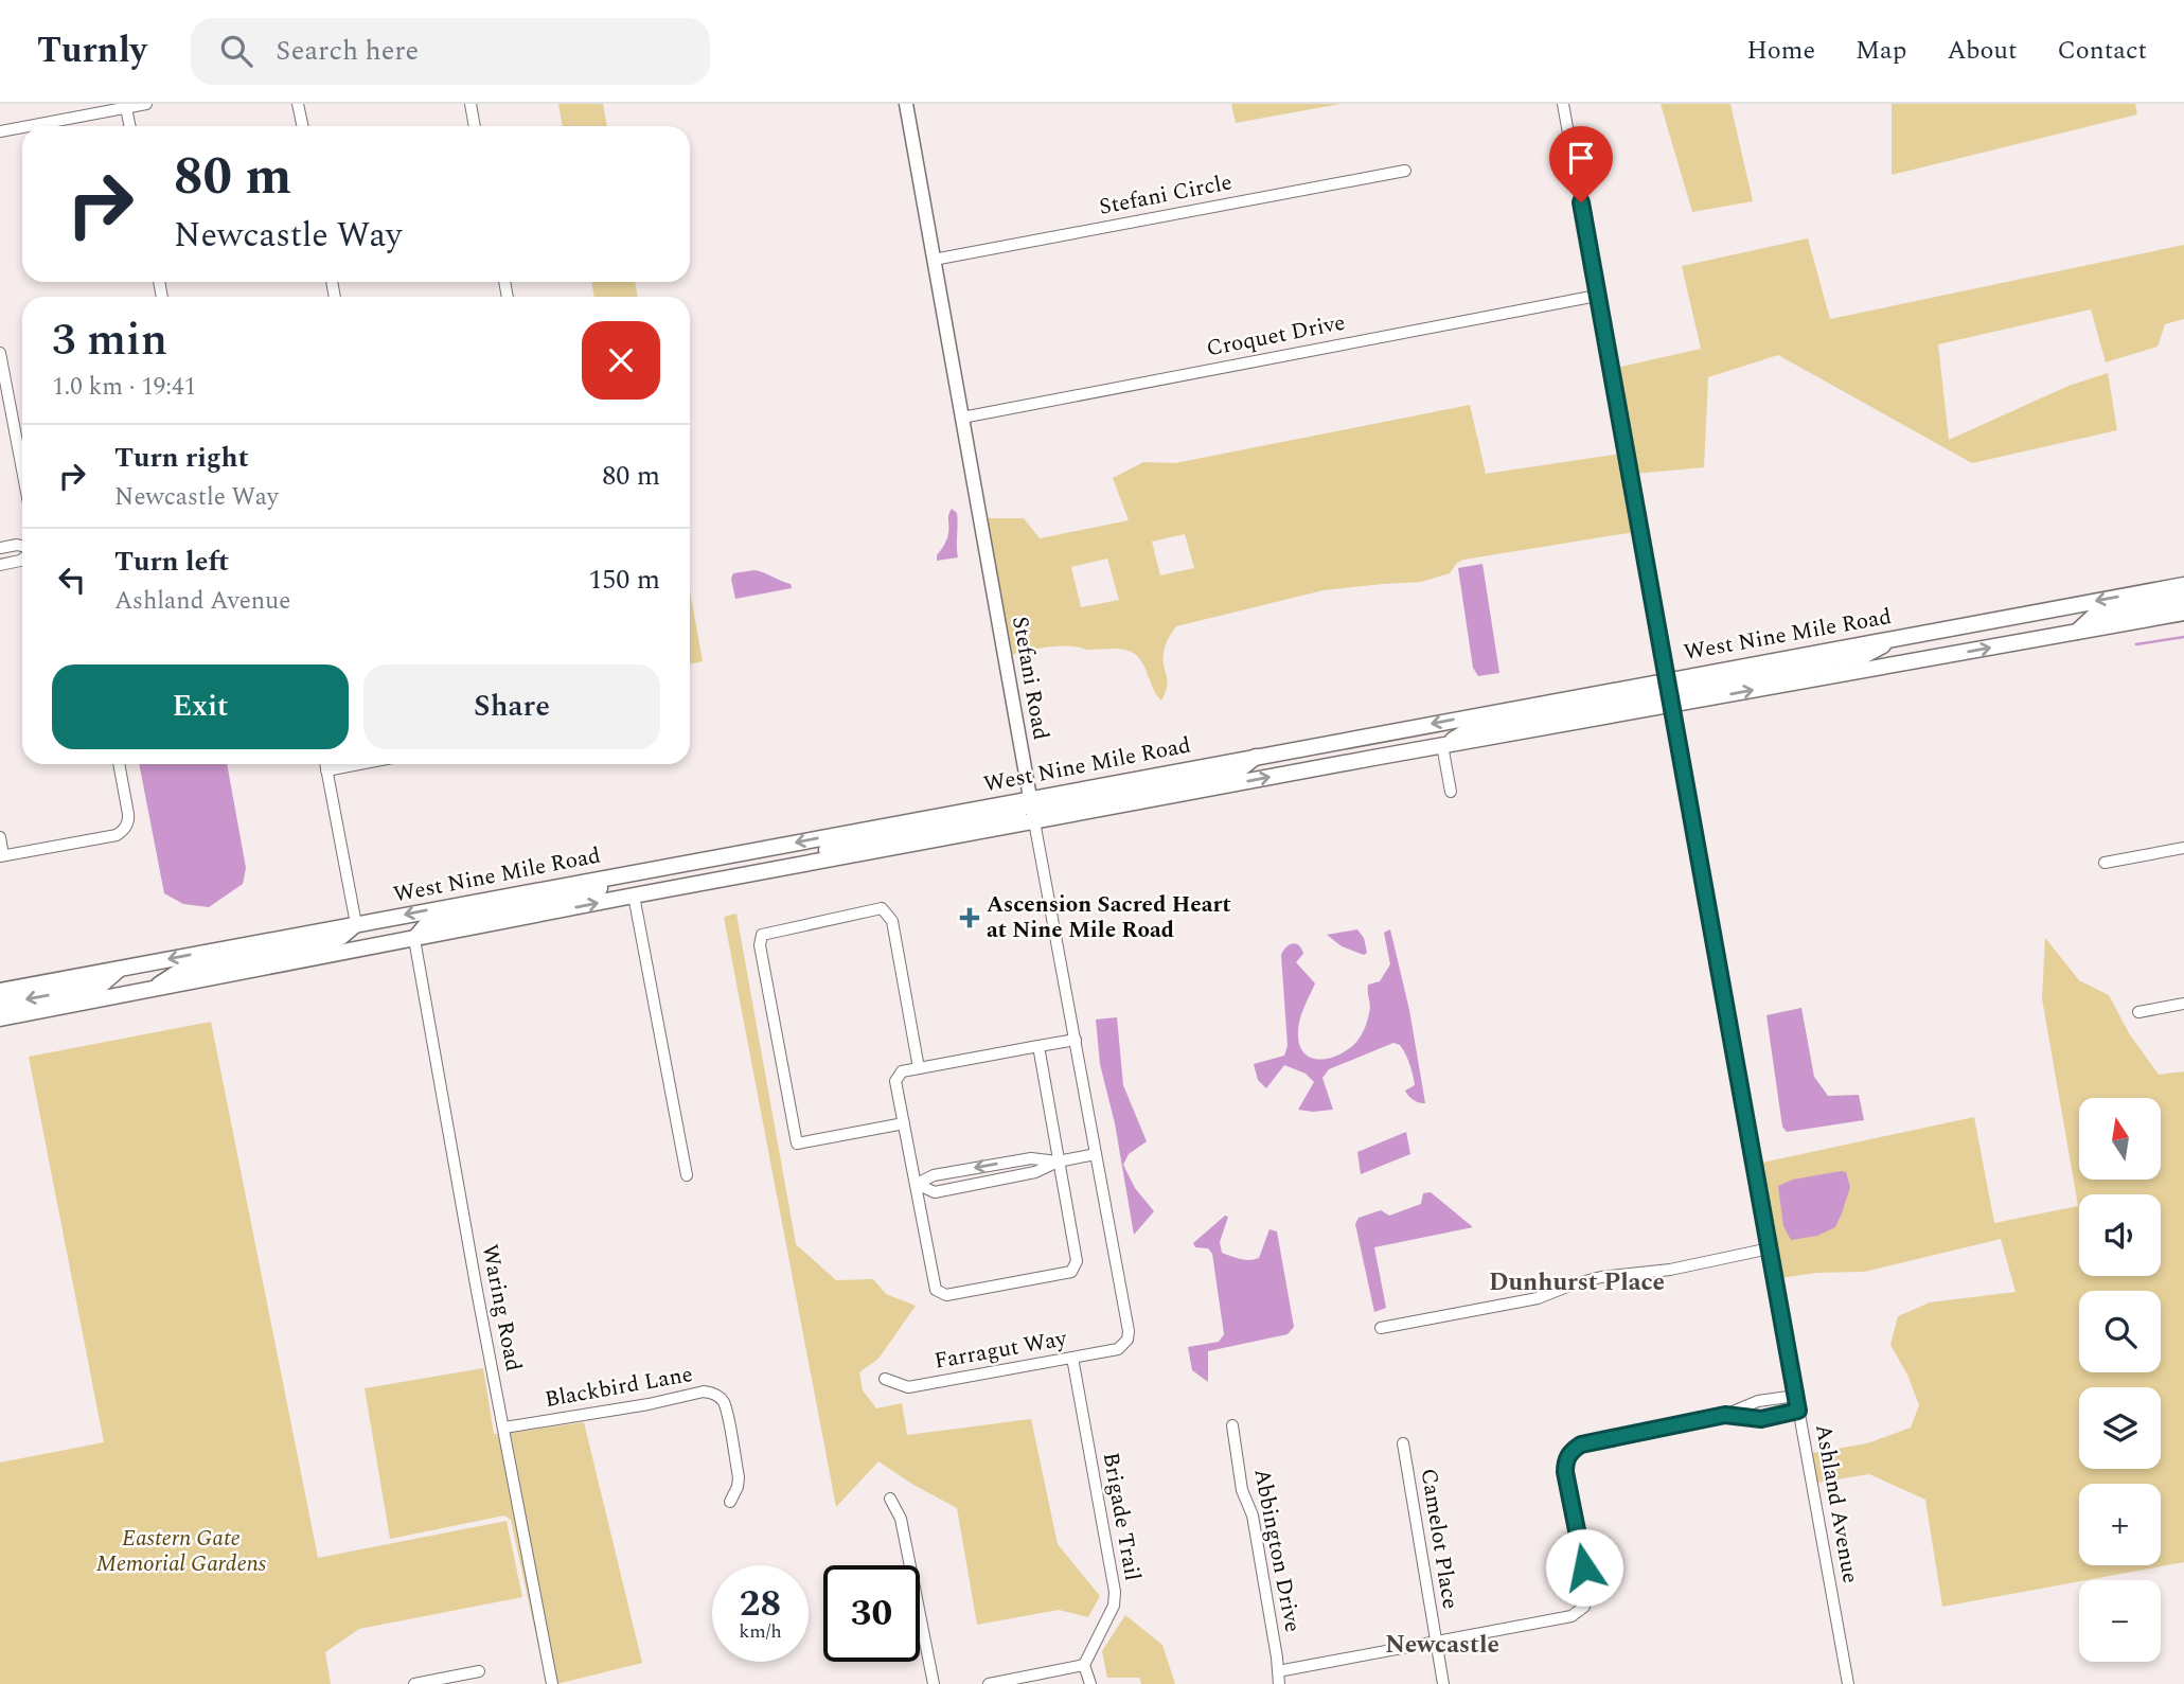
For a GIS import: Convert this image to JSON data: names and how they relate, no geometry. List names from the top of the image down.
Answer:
{
  "streets": {
    "main road": ["West Nine Mile Road"],
    "street": [
      "Stefani Circle",
      "Croquet Drive",
      "Stefani Road",
      "Waring Road",
      "Farragut Way",
      "Blackbird Lane",
      "Ashland Avenue",
      "Brigade Trail",
      "Camelot Place",
      "Abbington Drive"
    ]
  },
  "crossings": [
    ["Stefani Circle", "Stefani Road"],
    ["Croquet Drive", "Stefani Road"],
    ["Croquet Drive", "Ashland Avenue"],
    ["West Nine Mile Road", "Stefani Road"],
    ["West Nine Mile Road", "Waring Road"],
    ["West Nine Mile Road", "Ashland Avenue"],
    ["Stefani Road", "Farragut Way"],
    ["Waring Road", "Blackbird Lane"],
    ["Farragut Way", "Brigade Trail"]
  ],
  "districts": ["Dunhurst Place", "Newcastle"],
  "parks": ["Eastern Gate Memorial Gardens"],
  "places": {
    "health": ["Ascension Sacred Heart at Nine Mile Road"]
  },
  "north": "top",
  "page": {
    "header": "Turnly",
    "search": "Search here",
    "nav": [
      "Home",
      "Map",
      "About",
      "Contact"
    ],
    "turn": ["80 m", "Newcastle Way"],
    "heading": ["3 min", "1.0 km · 19:41"],
    "list": [
      {
        "name": "Turn right",
        "note": "Newcastle Way",
        "value": "80 m"
      },
      {
        "name": "Turn left",
        "note": "Ashland Avenue",
        "value": "150 m"
      }
    ],
    "buttons": ["Exit", "Share"],
    "map_buttons": ["+", "−"],
    "speed": "28 km/h",
    "limit": "30"
  }
}
